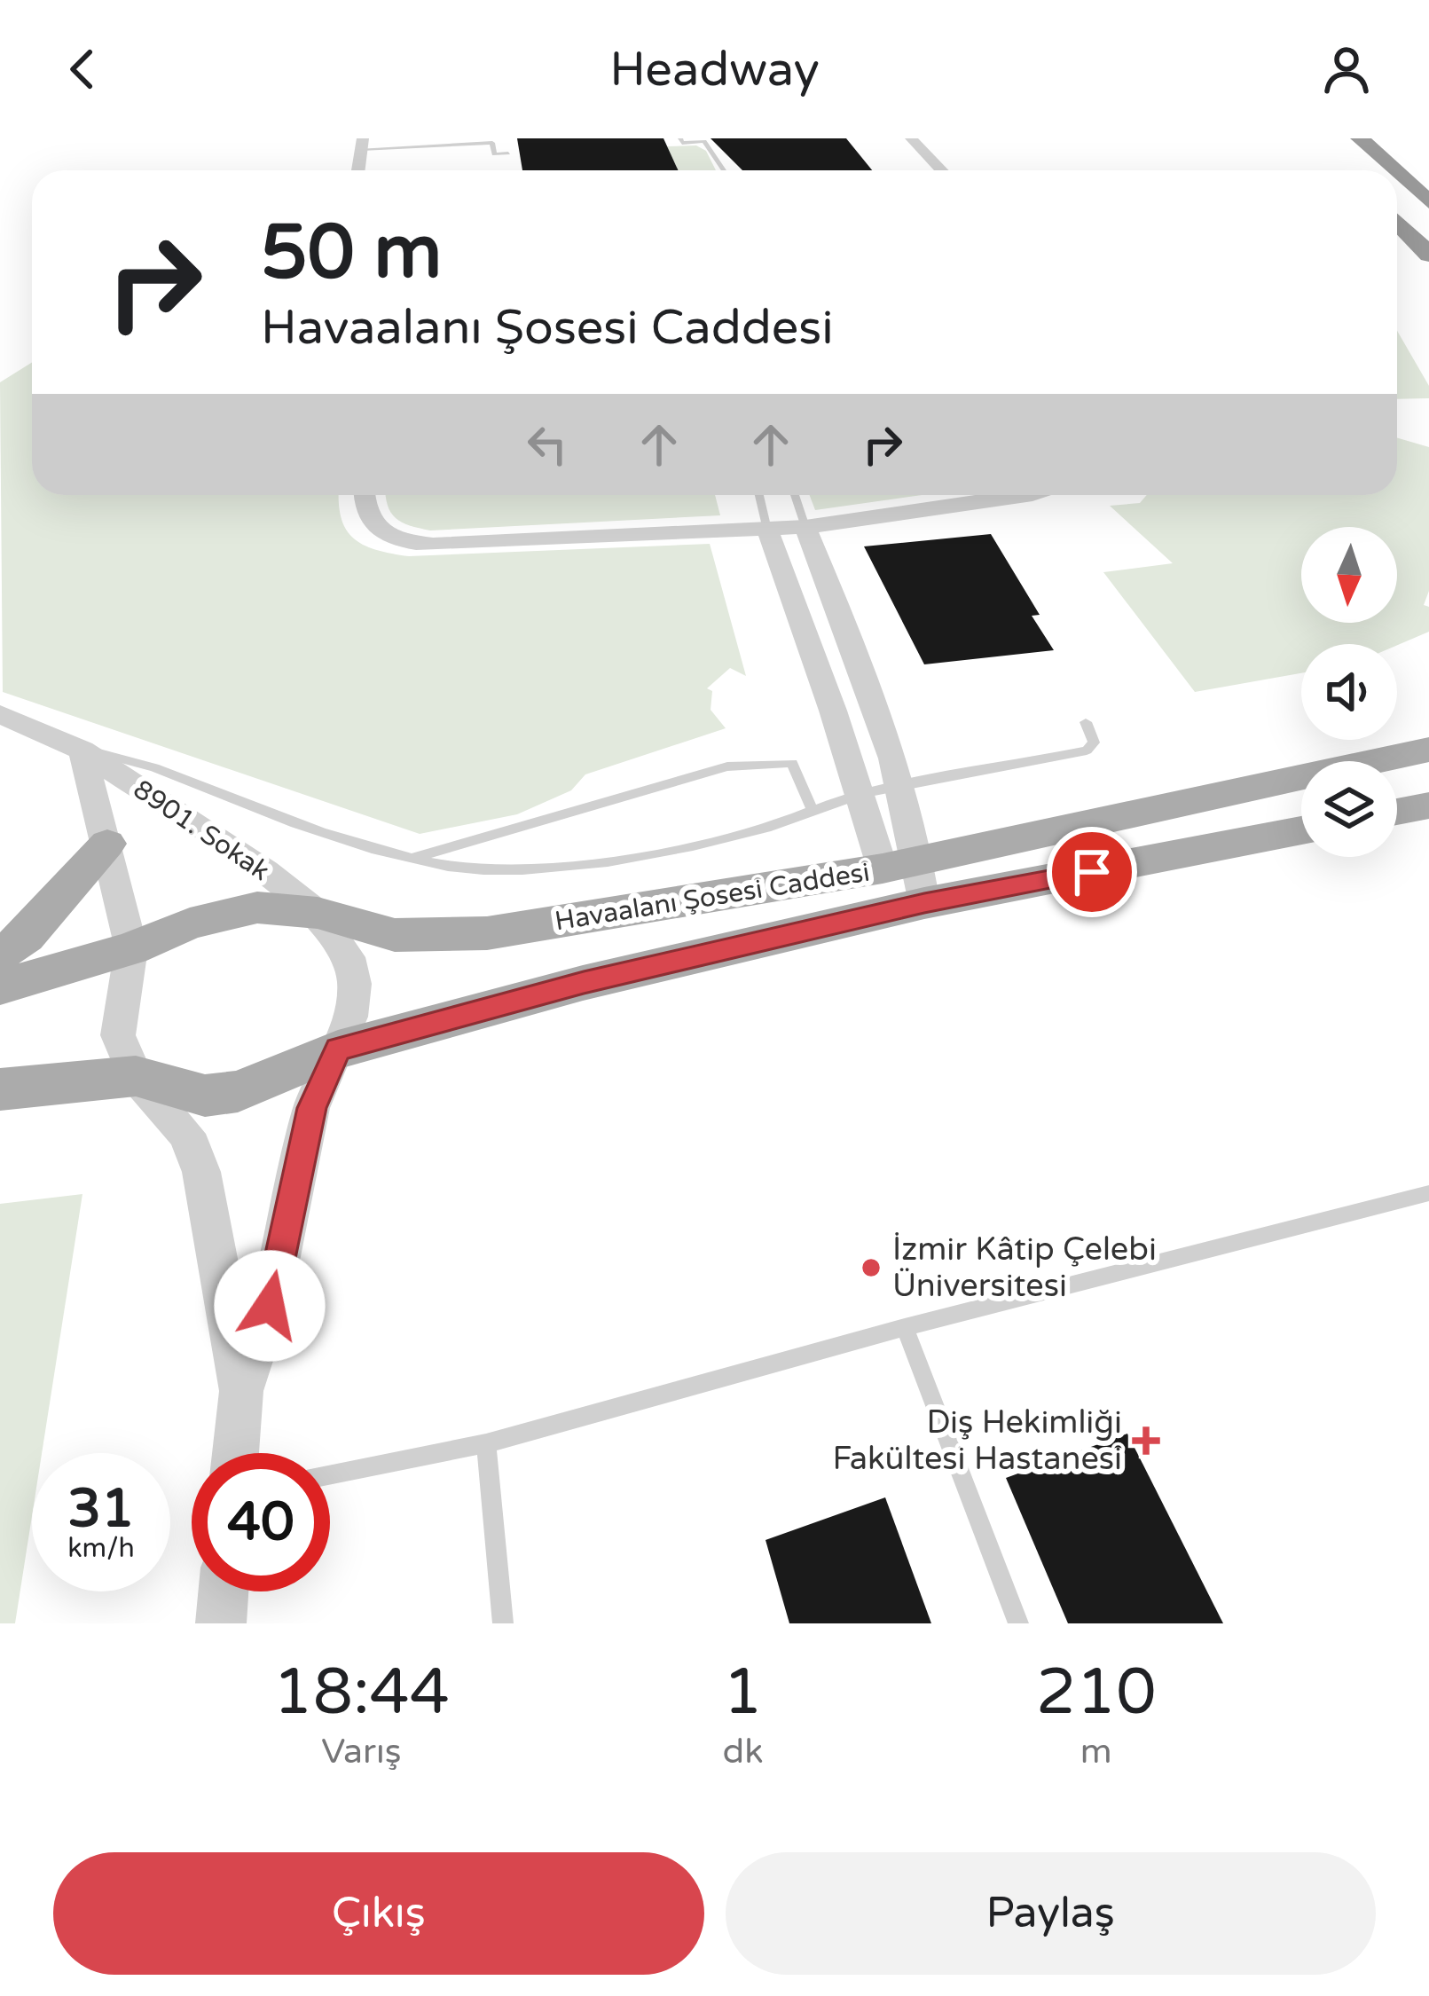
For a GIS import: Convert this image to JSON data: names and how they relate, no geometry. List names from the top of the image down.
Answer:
{
  "streets": {
    "main road": ["Havaalanı Şosesi Caddesi"],
    "street": ["8901. Sokak"]
  },
  "crossings": [
    ["8901. Sokak", "Havaalanı Şosesi Caddesi"]
  ],
  "places": {
    "other": ["İzmir Kâtip Çelebi Üniversitesi"],
    "health": ["Diş Hekimliği Fakültesi Hastanesi"]
  },
  "north": "bottom",
  "page": {
    "header": "Headway",
    "turn": ["50 m", "Havaalanı Şosesi Caddesi"],
    "speed": "31 km/h",
    "limit": "40",
    "eta": [
      "18:44",
      "Varış",
      "1",
      "dk",
      "210",
      "m"
    ],
    "buttons": ["Çıkış", "Paylaş"]
  }
}
